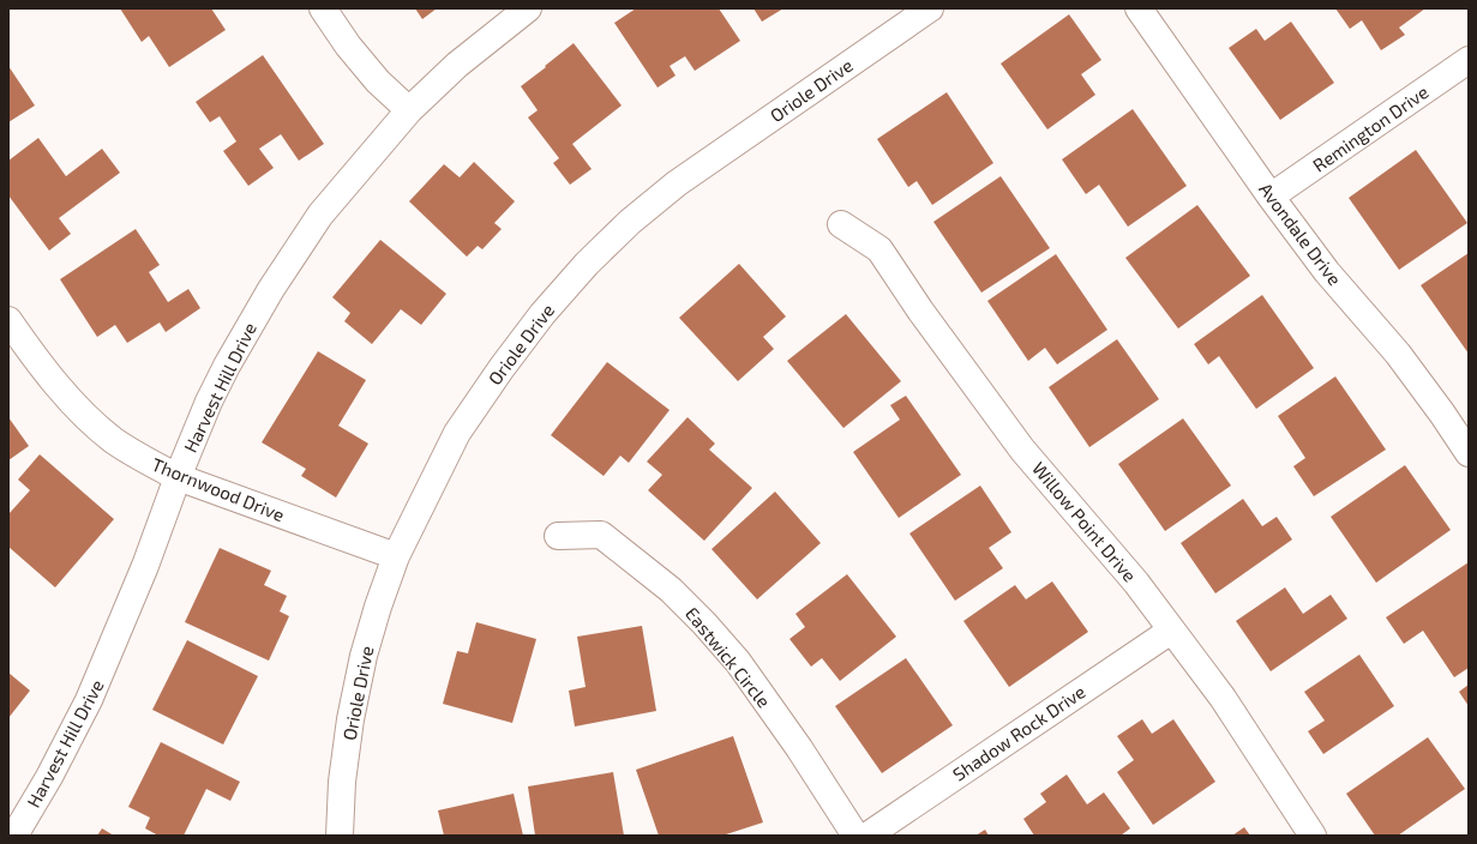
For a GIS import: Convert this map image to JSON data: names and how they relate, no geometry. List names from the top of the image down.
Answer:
{
  "streets": {
    "street": [
      "Oriole Drive",
      "Remington Drive",
      "Avondale Drive",
      "Harvest Hill Drive",
      "Thornwood Drive",
      "Willow Point Drive",
      "Eastwick Circle",
      "Shadow Rock Drive"
    ]
  },
  "crossings": [
    ["Oriole Drive", "Thornwood Drive"],
    ["Remington Drive", "Avondale Drive"],
    ["Harvest Hill Drive", "Thornwood Drive"],
    ["Willow Point Drive", "Shadow Rock Drive"]
  ]
}
